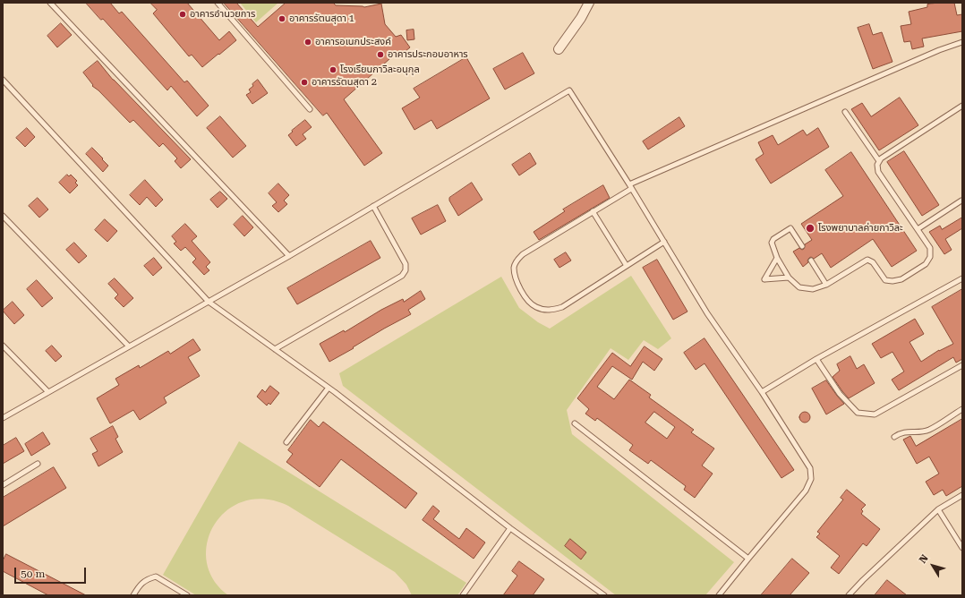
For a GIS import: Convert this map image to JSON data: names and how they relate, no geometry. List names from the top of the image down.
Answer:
{
  "places": [
    "อาคารอำนวยการ",
    "อาคารรัตนสุดา 1",
    "อาคารอเนกประสงค์",
    "อาคารประกอบอาหาร",
    "โรงเรียนกาวิละอนุกุล",
    "อาคารรัตนสุดา 2",
    "โรงพยาบาลค่ายกาวิละ"
  ],
  "scale_bar": "50 m",
  "north": "top left"
}
